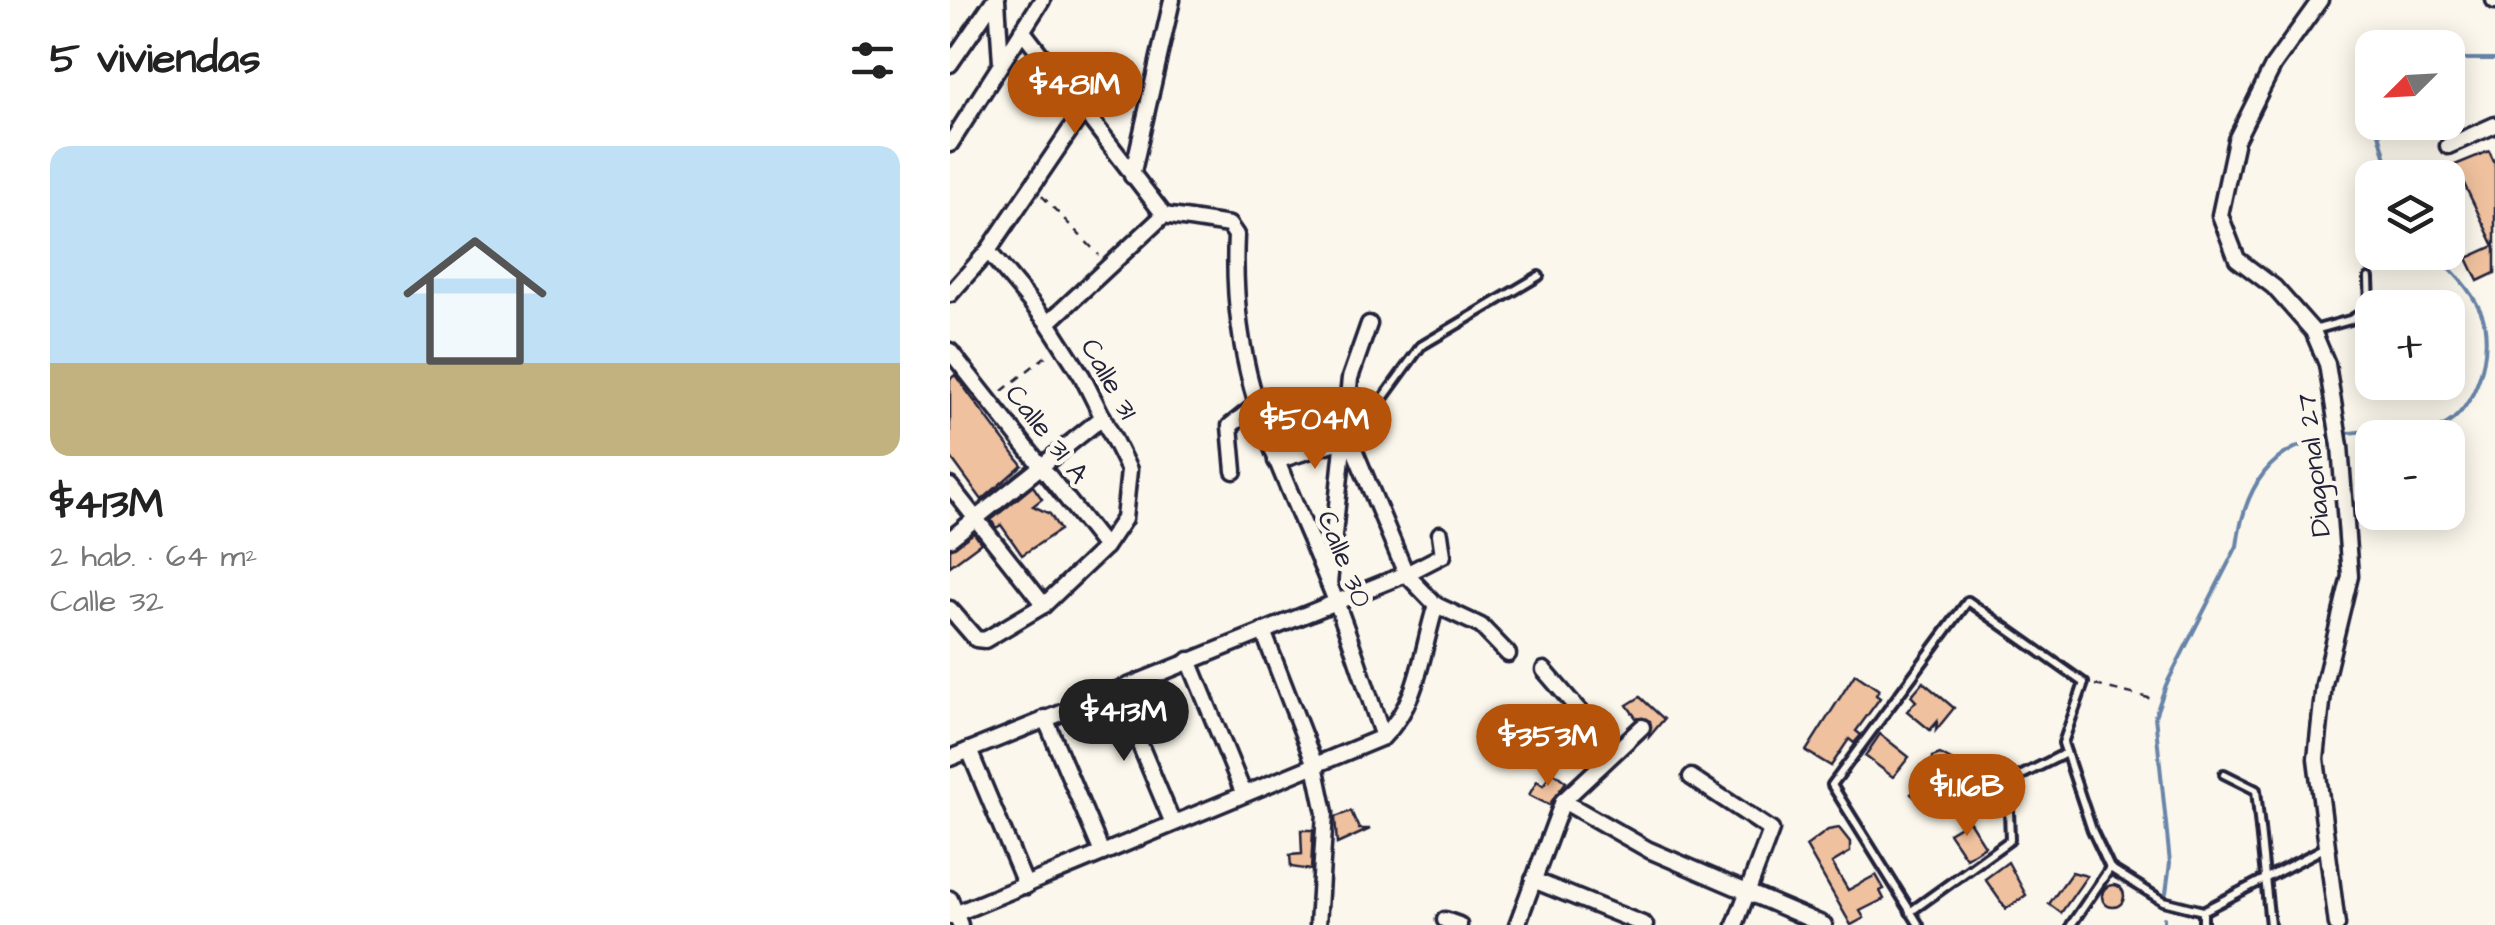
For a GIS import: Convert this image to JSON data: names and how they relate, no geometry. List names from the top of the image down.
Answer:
{
  "streets": {
    "street": [
      "Calle 31",
      "Calle 31 A",
      "Diagonal 27",
      "Calle 30"
    ]
  },
  "crossings": [
    ["Calle 31", "Calle 31 A"]
  ],
  "north": "bottom left",
  "page": {
    "heading": "5 viviendas",
    "map_buttons": ["+", "−"],
    "price": [
      "$481M",
      "$504M",
      "$413M",
      "$353M",
      "$1.16B"
    ],
    "list": [
      {
        "name": "$413M",
        "note": "2 hab. · 64 m² · Calle 32"
      }
    ]
  }
}
